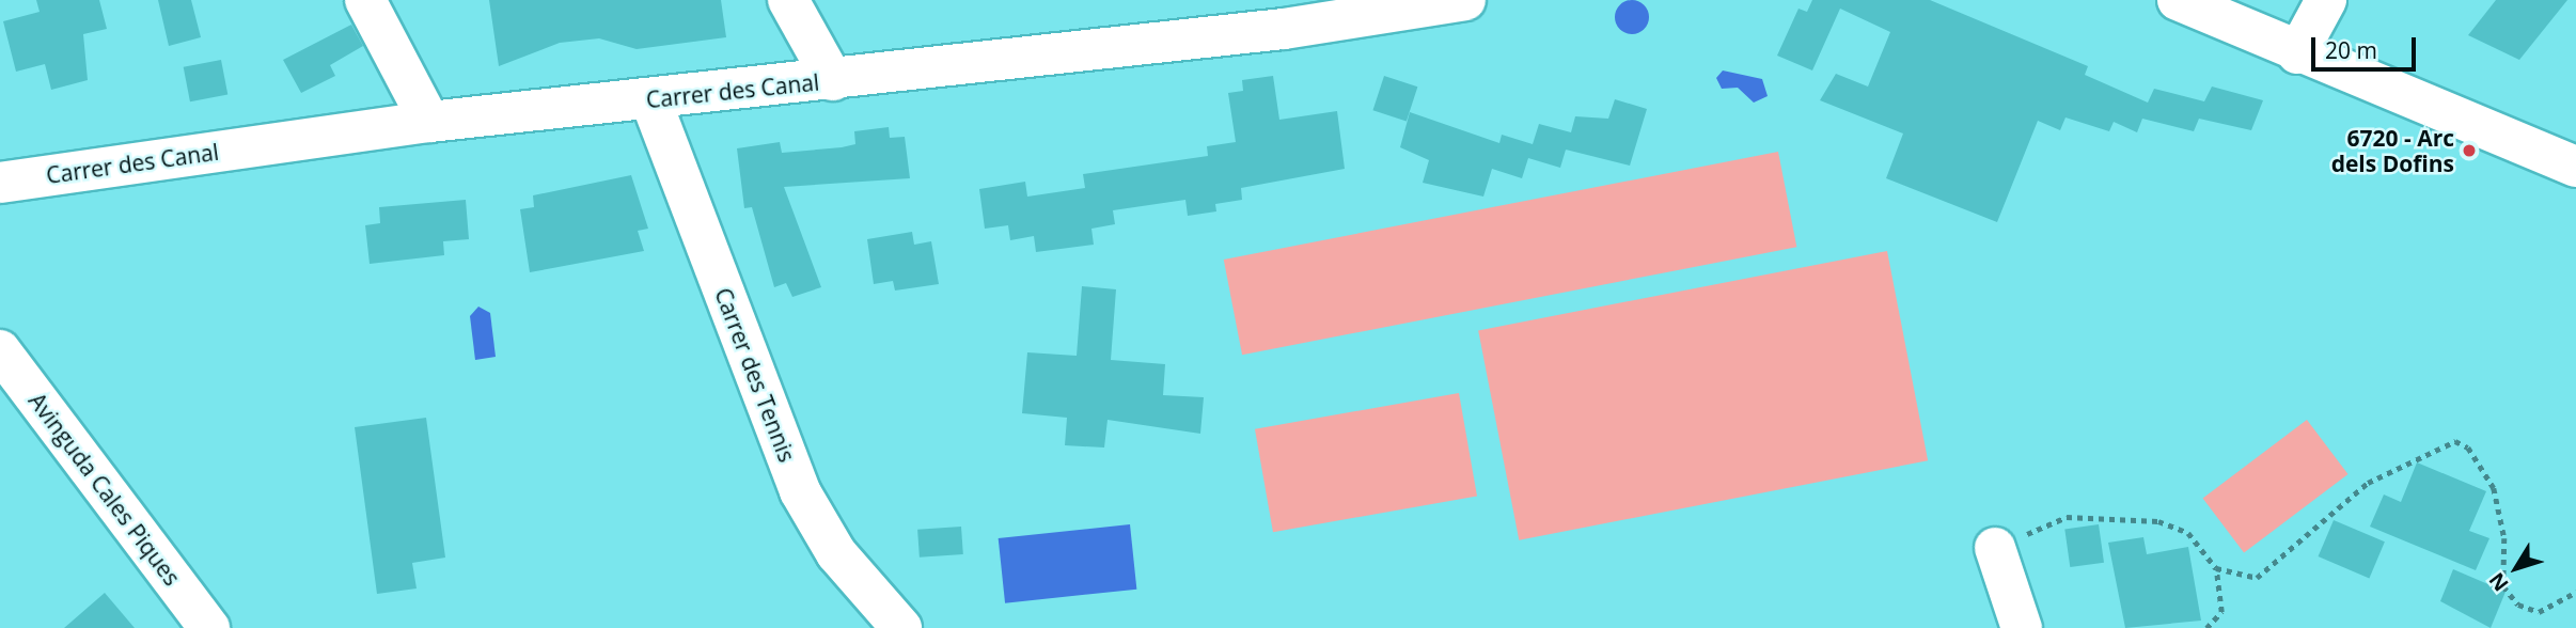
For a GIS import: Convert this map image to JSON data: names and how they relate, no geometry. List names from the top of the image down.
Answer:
{
  "streets": {
    "street": ["Carrer des Canal", "Carrer des Tennis", "Avinguda Cales Piques"]
  },
  "crossings": [
    ["Carrer des Canal", "Carrer des Tennis"]
  ],
  "places": ["6720 - Arc dels Dofins"],
  "scale_bar": "20 m",
  "north": "bottom left"
}
